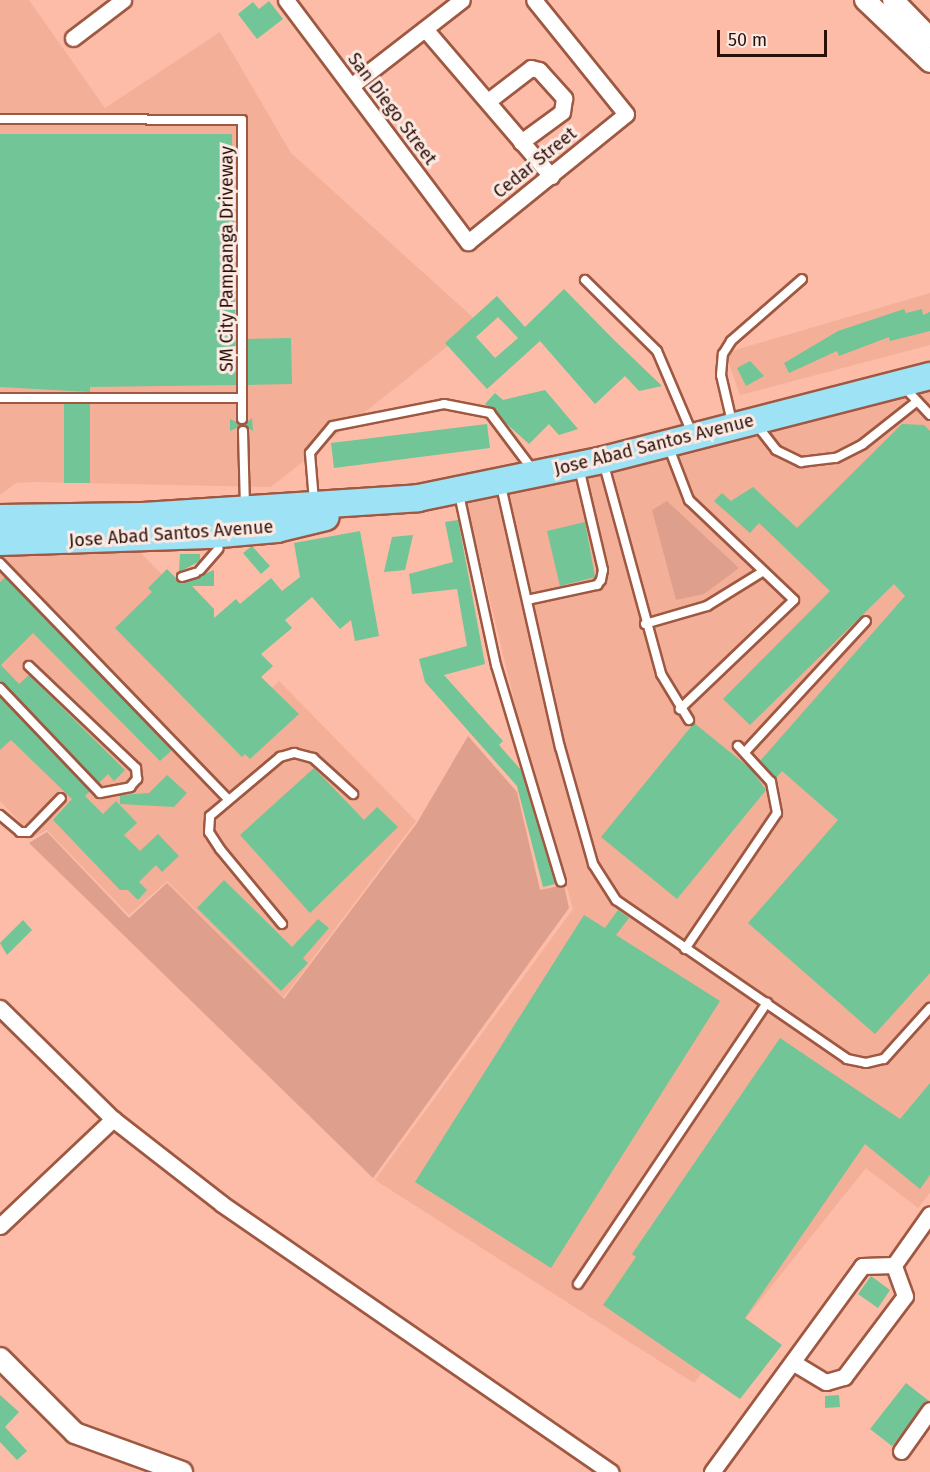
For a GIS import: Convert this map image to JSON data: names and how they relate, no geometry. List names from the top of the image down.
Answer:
{
  "streets": {
    "highway": ["Jose Abad Santos Avenue"],
    "street": ["San Diego Street", "Cedar Street"],
    "lane": ["SM City Pampanga Driveway"]
  },
  "crossings": [
    ["San Diego Street", "Cedar Street"]
  ],
  "scale_bar": "50 m"
}
